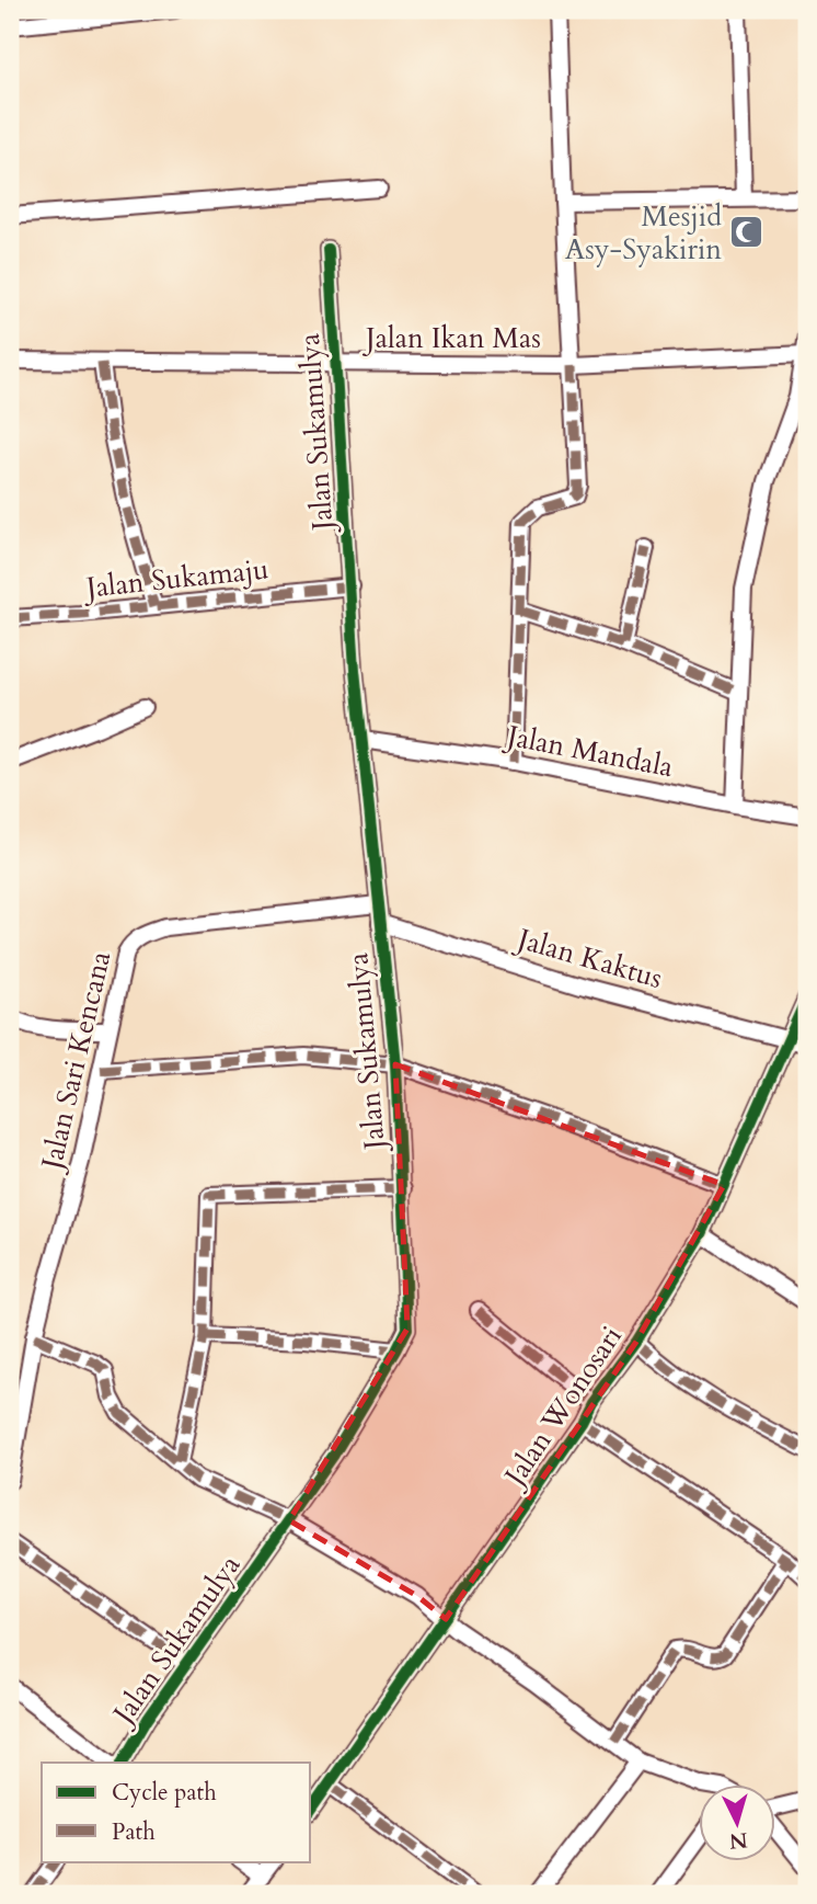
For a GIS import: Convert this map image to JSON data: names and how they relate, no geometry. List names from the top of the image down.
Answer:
{
  "streets": {
    "street": [
      "Jalan Ikan Mas",
      "Jalan Sukamulya",
      "Jalan Sukamaju",
      "Jalan Mandala",
      "Jalan Kaktus",
      "Jalan Sari Kencana",
      "Jalan Wonosari"
    ]
  },
  "crossings": [
    ["Jalan Ikan Mas", "Jalan Sukamulya"],
    ["Jalan Sukamulya", "Jalan Sukamaju"],
    ["Jalan Sukamulya", "Jalan Mandala"],
    ["Jalan Sukamulya", "Jalan Kaktus"],
    ["Jalan Sukamulya", "Jalan Sari Kencana"],
    ["Jalan Kaktus", "Jalan Wonosari"]
  ],
  "places": {
    "mosque": ["Mesjid Asy-Syakirin"]
  },
  "legend": ["Cycle path", "Path"],
  "north": "bottom"
}
